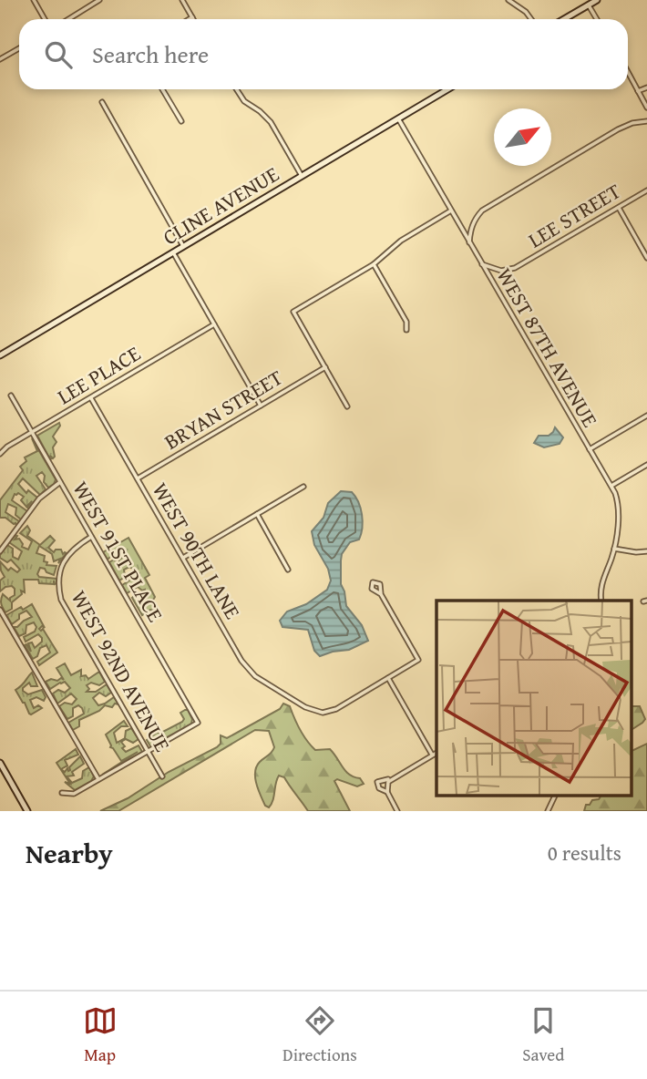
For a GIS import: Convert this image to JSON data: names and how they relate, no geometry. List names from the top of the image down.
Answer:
{
  "streets": {
    "street": [
      "CLINE AVENUE",
      "LEE STREET",
      "WEST 87TH AVENUE",
      "LEE PLACE",
      "BRYAN STREET",
      "WEST 90TH LANE",
      "WEST 91ST PLACE",
      "WEST 92ND AVENUE"
    ]
  },
  "crossings": [
    ["CLINE AVENUE", "WEST 87TH AVENUE"],
    ["LEE STREET", "WEST 87TH AVENUE"],
    ["LEE PLACE", "WEST 90TH LANE"],
    ["LEE PLACE", "WEST 91ST PLACE"],
    ["BRYAN STREET", "WEST 90TH LANE"],
    ["WEST 91ST PLACE", "WEST 92ND AVENUE"]
  ],
  "north": "top right",
  "page": {
    "search": "Search here",
    "heading": ["Nearby", "0 results"],
    "nav": ["Map", "Directions", "Saved"]
  }
}
